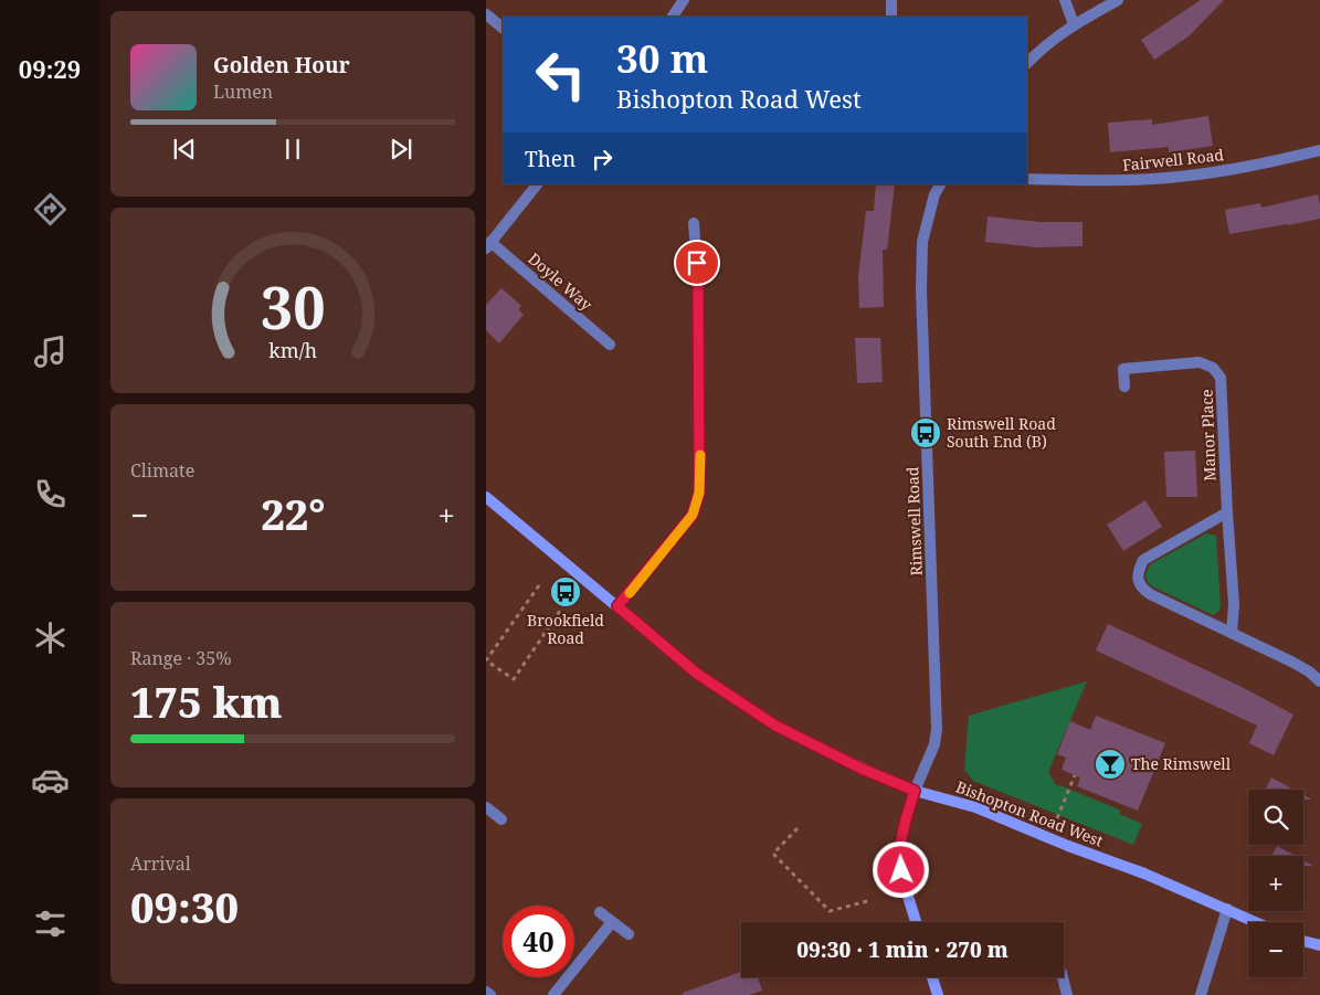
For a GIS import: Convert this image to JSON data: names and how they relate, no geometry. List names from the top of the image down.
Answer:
{
  "streets": {
    "street": [
      "Fairwell Road",
      "Doyle Way",
      "Manor Place",
      "Rimswell Road",
      "Bishopton Road West"
    ]
  },
  "crossings": [
    ["Rimswell Road", "Bishopton Road West"]
  ],
  "places": {
    "bus stop": ["Rimswell Road South End (B)", "Brookfield Road"],
    "bar": ["The Rimswell"]
  },
  "page": {
    "tabs": "09:29",
    "turn": ["30 m", "Bishopton Road West"],
    "song": ["Golden Hour", "Lumen"],
    "then": "Then",
    "tile": [
      "Climate",
      ["Range · 35%", "175 km"],
      ["Arrival", "09:30"]
    ],
    "heat": ["−", "22°", "+"],
    "map_buttons": ["+", "−"],
    "limit": "40",
    "trip": "09:30 · 1 min · 270 m",
    "gauge": ["30", "km/h"]
  }
}
